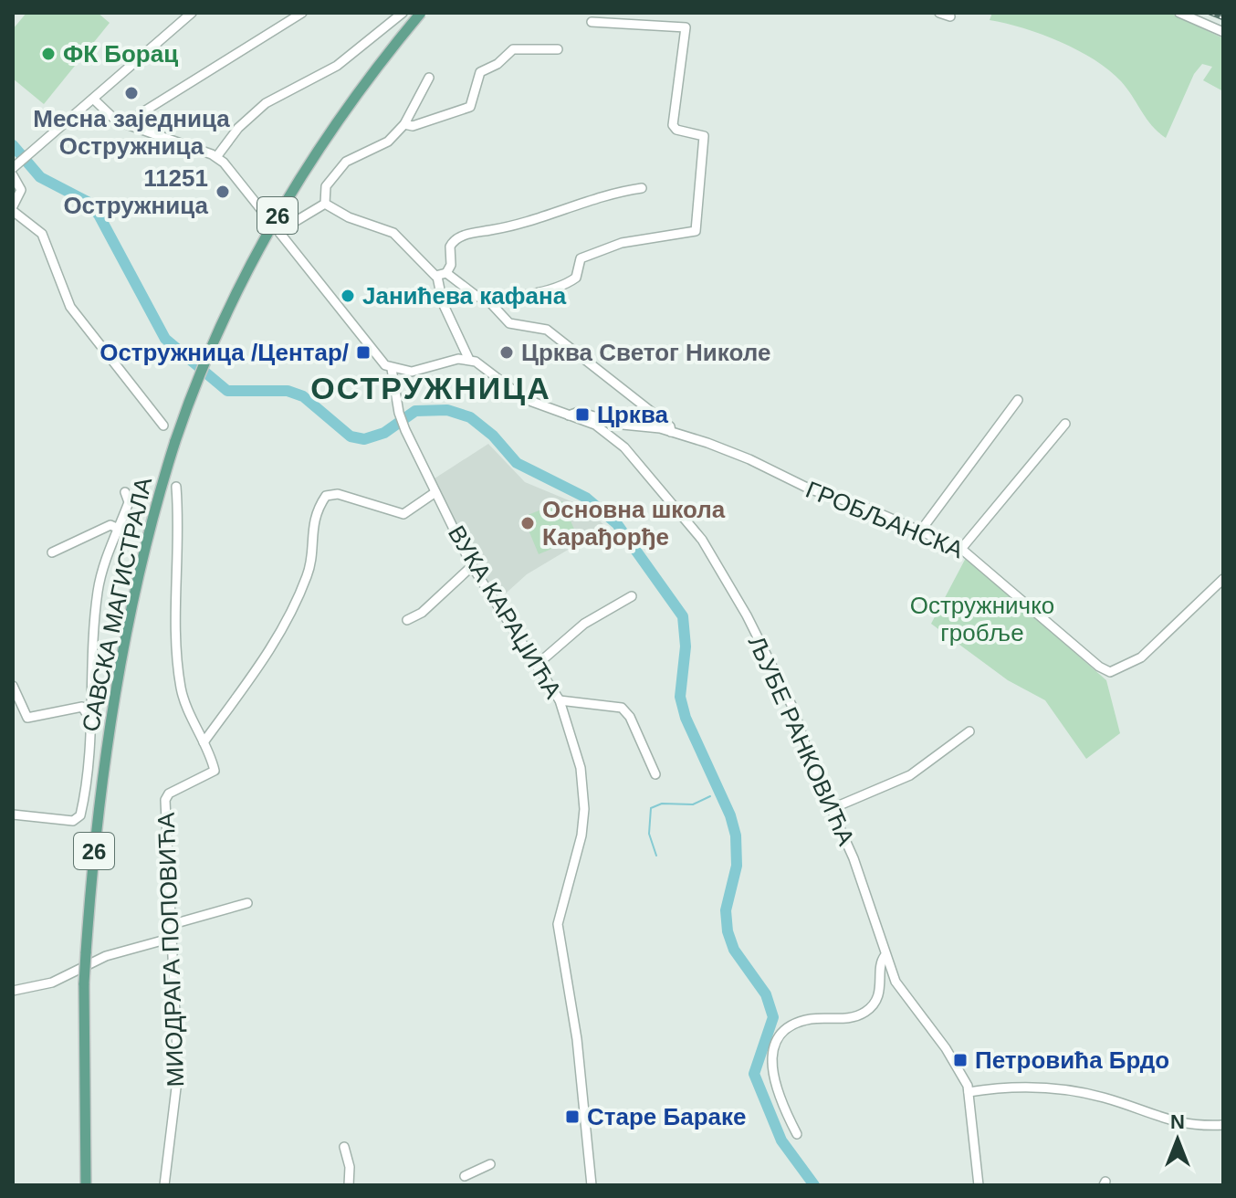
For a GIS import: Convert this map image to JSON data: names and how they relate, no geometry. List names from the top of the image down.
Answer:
{
  "streets": {
    "main road": ["26", "САВСКА МАГИСТРАЛА"],
    "street": [
      "ГРОБЉАНСКА",
      "ВУКА КАРАЏИЋА",
      "ЉУБЕ РАНКОВИЋА",
      "МИОДРАГА ПОПОВИЋА"
    ]
  },
  "crossings": [
    ["ГРОБЉАНСКА", "ЉУБЕ РАНКОВИЋА"]
  ],
  "districts": ["ОСТРУЖНИЦА"],
  "parks": ["Остружничко гробље"],
  "places": {
    "other": [
      "ФК Борац",
      "Месна заједница Остружница",
      "11251 Остружница",
      "Јанићева кафана",
      "Црква Светог Николе",
      "Основна школа Карађорђе"
    ],
    "transit": [
      "Остружница /Центар/",
      "Црква",
      "Петровића Брдо",
      "Старе Бараке"
    ]
  },
  "north": "top"
}
